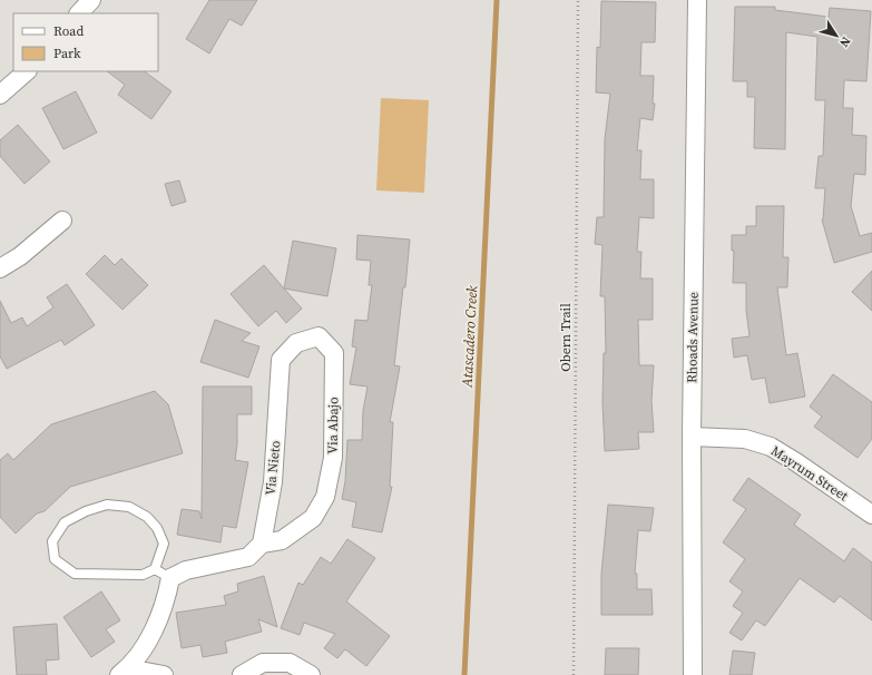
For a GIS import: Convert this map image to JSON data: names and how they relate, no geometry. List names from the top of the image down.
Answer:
{
  "streets": {
    "street": [
      "Rhoads Avenue",
      "Via Abajo",
      "Via Nieto",
      "Mayrum Street"
    ],
    "path": ["Obern Trail"]
  },
  "crossings": [
    ["Rhoads Avenue", "Mayrum Street"],
    ["Via Abajo", "Via Nieto"]
  ],
  "water": ["Atascadero Creek"],
  "legend": ["Road", "Park"],
  "north": "bottom right"
}
